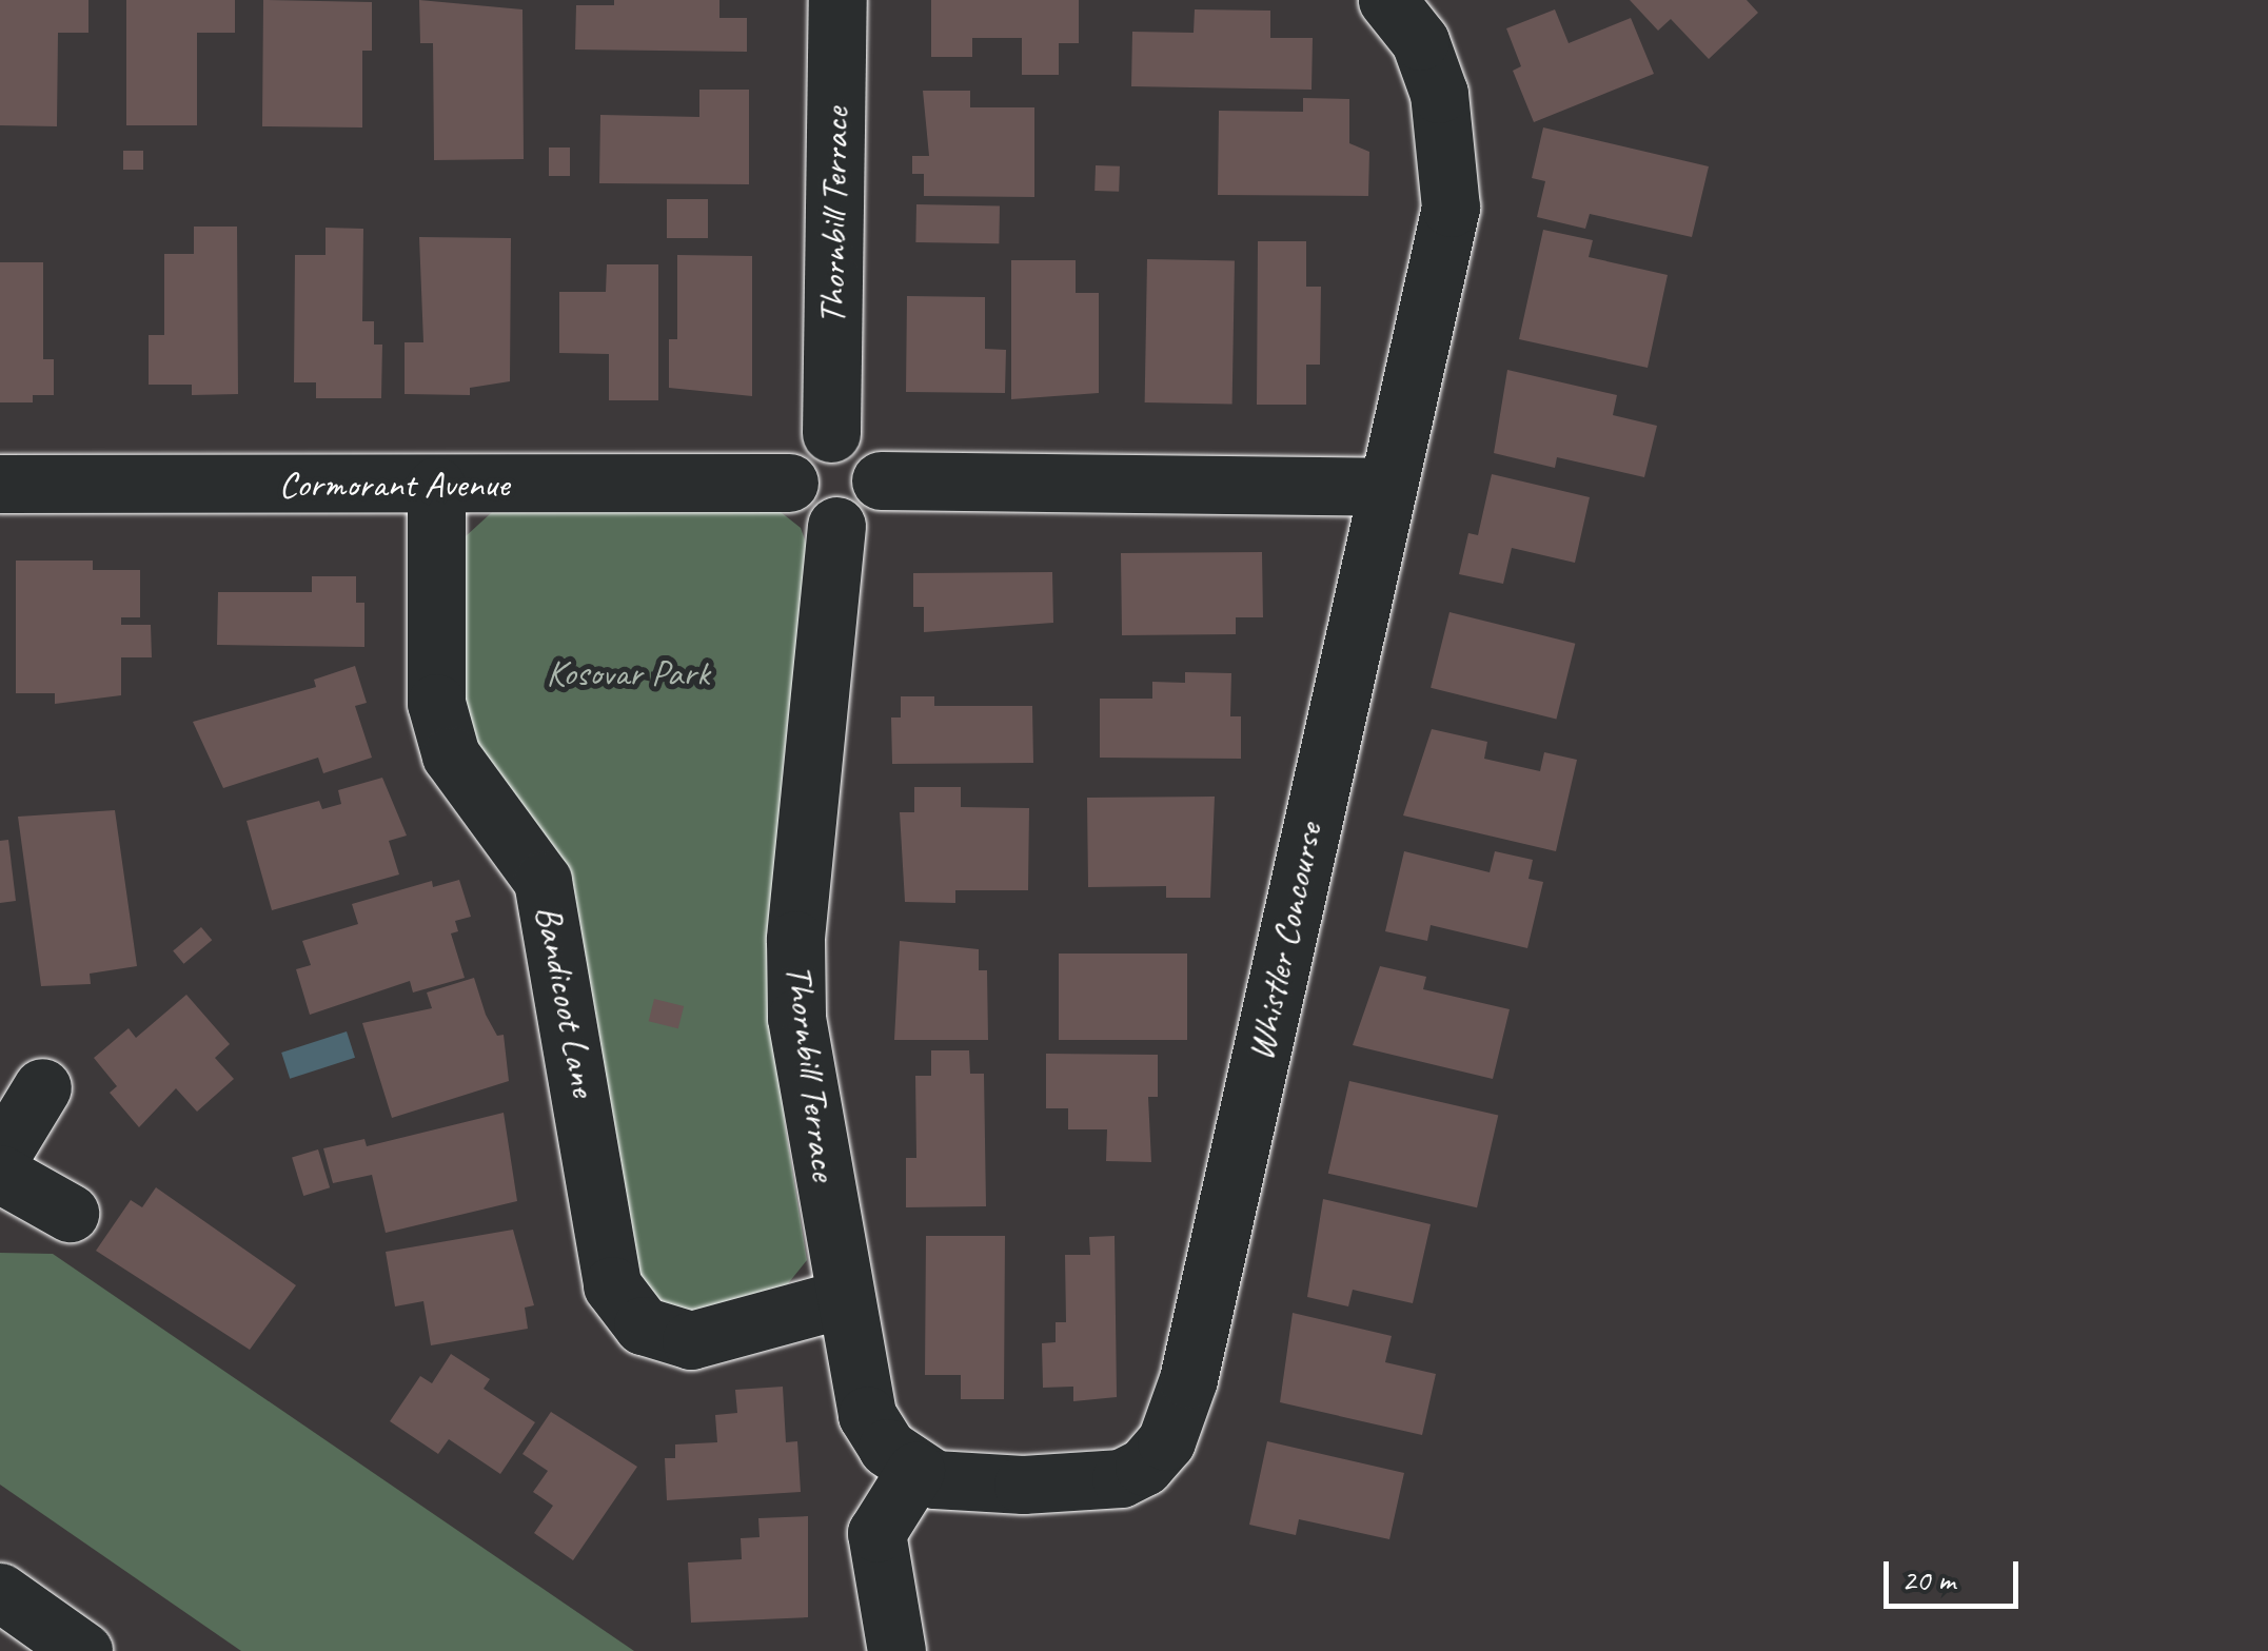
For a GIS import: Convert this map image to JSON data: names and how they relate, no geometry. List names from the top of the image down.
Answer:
{
  "streets": {
    "street": [
      "Thornbill Terrace",
      "Cormorant Avenue",
      "Whistler Concourse",
      "Bandicoot Lane"
    ]
  },
  "crossings": [
    ["Thornbill Terrace", "Cormorant Avenue"],
    ["Thornbill Terrace", "Whistler Concourse"],
    ["Thornbill Terrace", "Bandicoot Lane"],
    ["Cormorant Avenue", "Bandicoot Lane"]
  ],
  "parks": ["Kosovar Park"],
  "scale_bar": "20 m"
}
